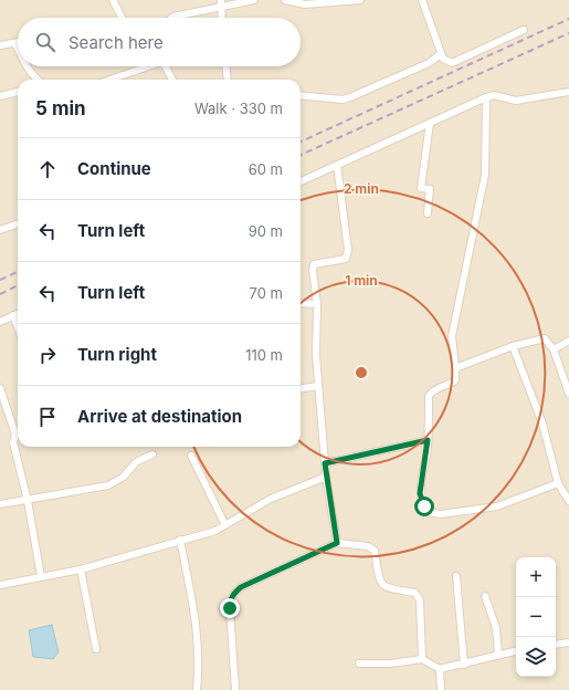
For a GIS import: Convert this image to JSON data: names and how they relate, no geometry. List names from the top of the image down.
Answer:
{
  "page": {
    "search": "Search here",
    "heading": ["5 min", "Walk · 330 m"],
    "list": [
      ["Continue", "60 m"],
      ["Turn left", "90 m"],
      ["Turn left", "70 m"],
      ["Turn right", "110 m"],
      "Arrive at destination"
    ],
    "map_buttons": ["+", "−"]
  },
  "rings": ["2 min", "1 min"]
}
